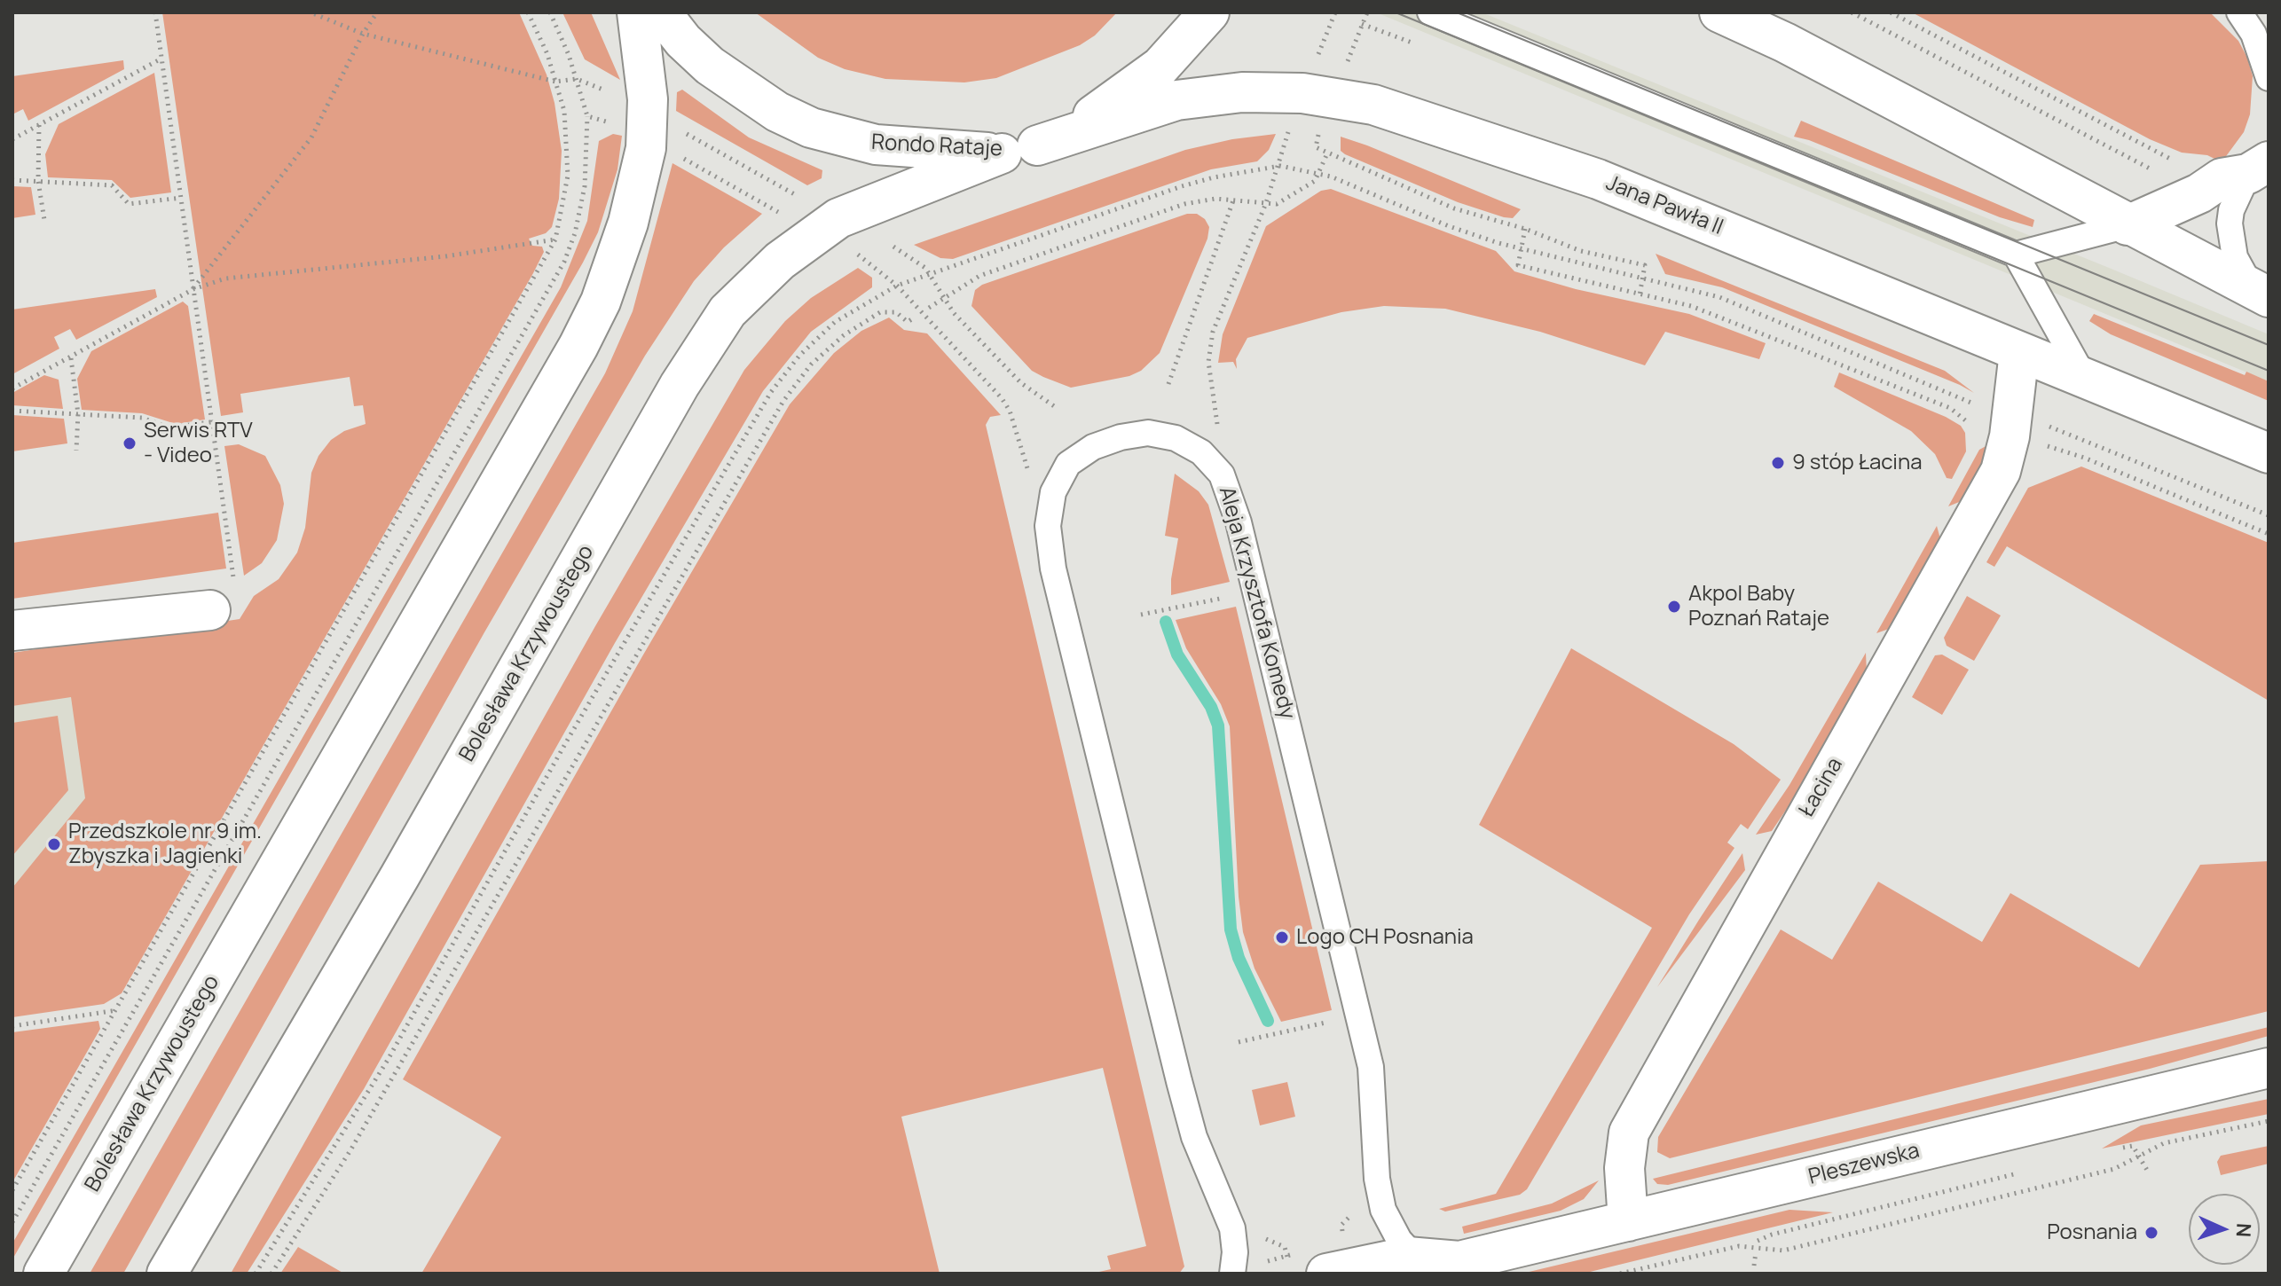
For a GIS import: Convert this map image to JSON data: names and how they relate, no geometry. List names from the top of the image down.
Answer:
{
  "streets": {
    "main road": [
      "Rondo Rataje",
      "Jana Pawła II",
      "Bolesława Krzywoustego",
      "Łacina",
      "Pleszewska"
    ],
    "lane": ["Aleja Krzysztofa Komedy"]
  },
  "crossings": [
    ["Rondo Rataje", "Jana Pawła II"],
    ["Rondo Rataje", "Bolesława Krzywoustego"],
    ["Jana Pawła II", "Bolesława Krzywoustego"],
    ["Jana Pawła II", "Łacina"],
    ["Aleja Krzysztofa Komedy", "Pleszewska"],
    ["Łacina", "Pleszewska"]
  ],
  "places": [
    "Serwis RTV - Video",
    "9 stóp Łacina",
    "Akpol Baby Poznań Rataje",
    "Przedszkole nr 9 im. Zbyszka i Jagienki",
    "Logo CH Posnania",
    "Posnania"
  ],
  "north": "right"
}
